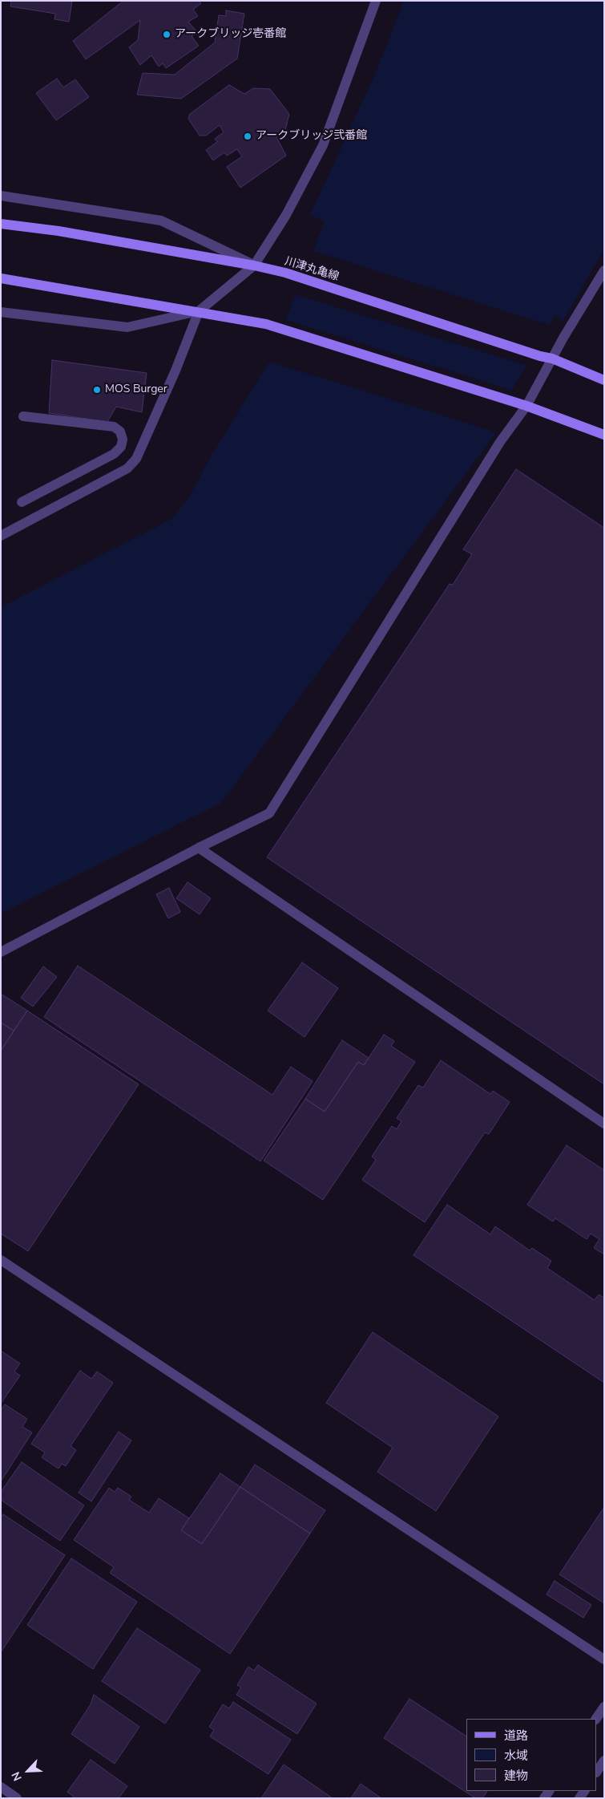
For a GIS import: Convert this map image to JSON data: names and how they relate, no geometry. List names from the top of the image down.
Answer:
{
  "streets": {
    "main road": ["川津丸亀線"]
  },
  "places": ["アークブリッジ壱番館", "アークブリッジ弐番館", "MOS Burger"],
  "legend": ["道路", "水域", "建物"],
  "north": "bottom left"
}
